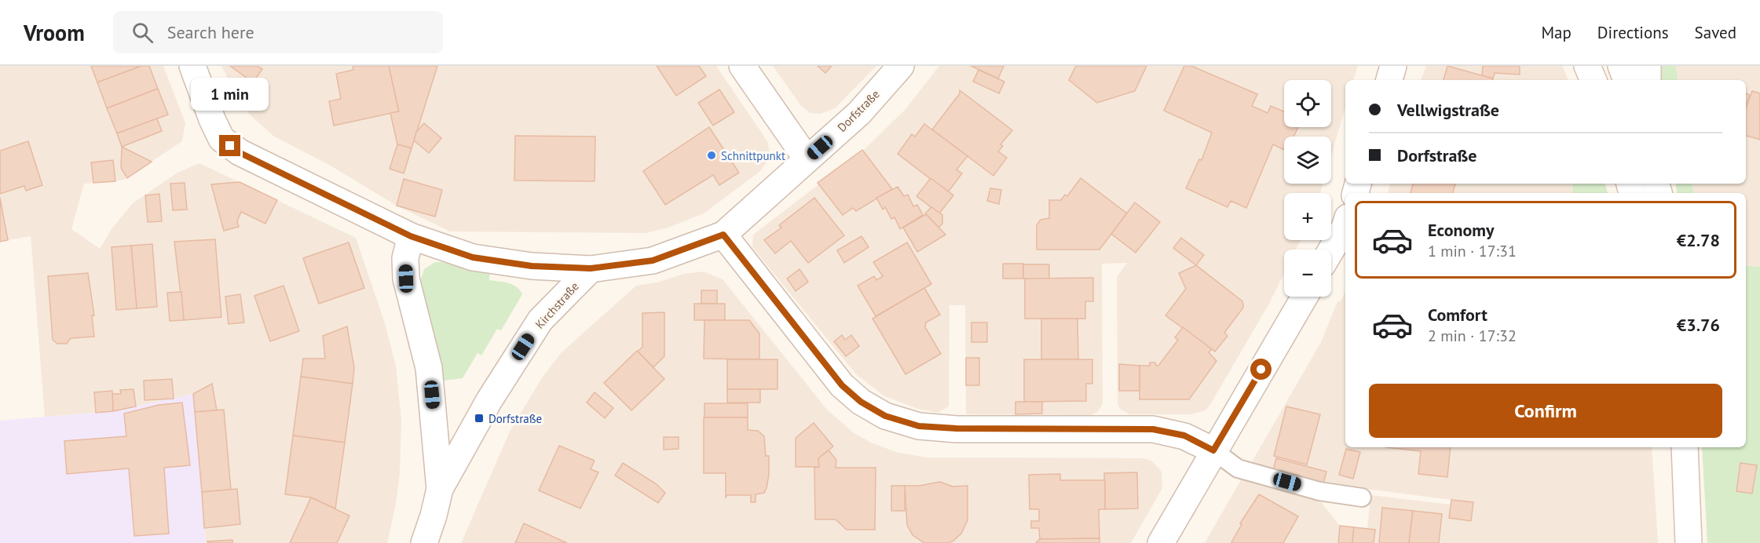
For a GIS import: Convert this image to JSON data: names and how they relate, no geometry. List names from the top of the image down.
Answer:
{
  "streets": {
    "street": ["Dorfstraße", "Kirchstraße"]
  },
  "crossings": [
    ["Dorfstraße", "Kirchstraße"]
  ],
  "places": {
    "other": ["Schnittpunkt"],
    "transit": ["Dorfstraße"]
  },
  "page": {
    "header": "Vroom",
    "search": "Search here",
    "nav": ["Map", "Directions", "Saved"],
    "bubble": "1 min",
    "map_buttons": ["+", "−"],
    "banner": ["Vellwigstraße", "Dorfstraße"],
    "list": [
      {
        "name": "Economy",
        "note": "1 min · 17:31",
        "value": "€2.78"
      },
      {
        "name": "Comfort",
        "note": "2 min · 17:32",
        "value": "€3.76"
      }
    ],
    "buttons": "Confirm"
  }
}
